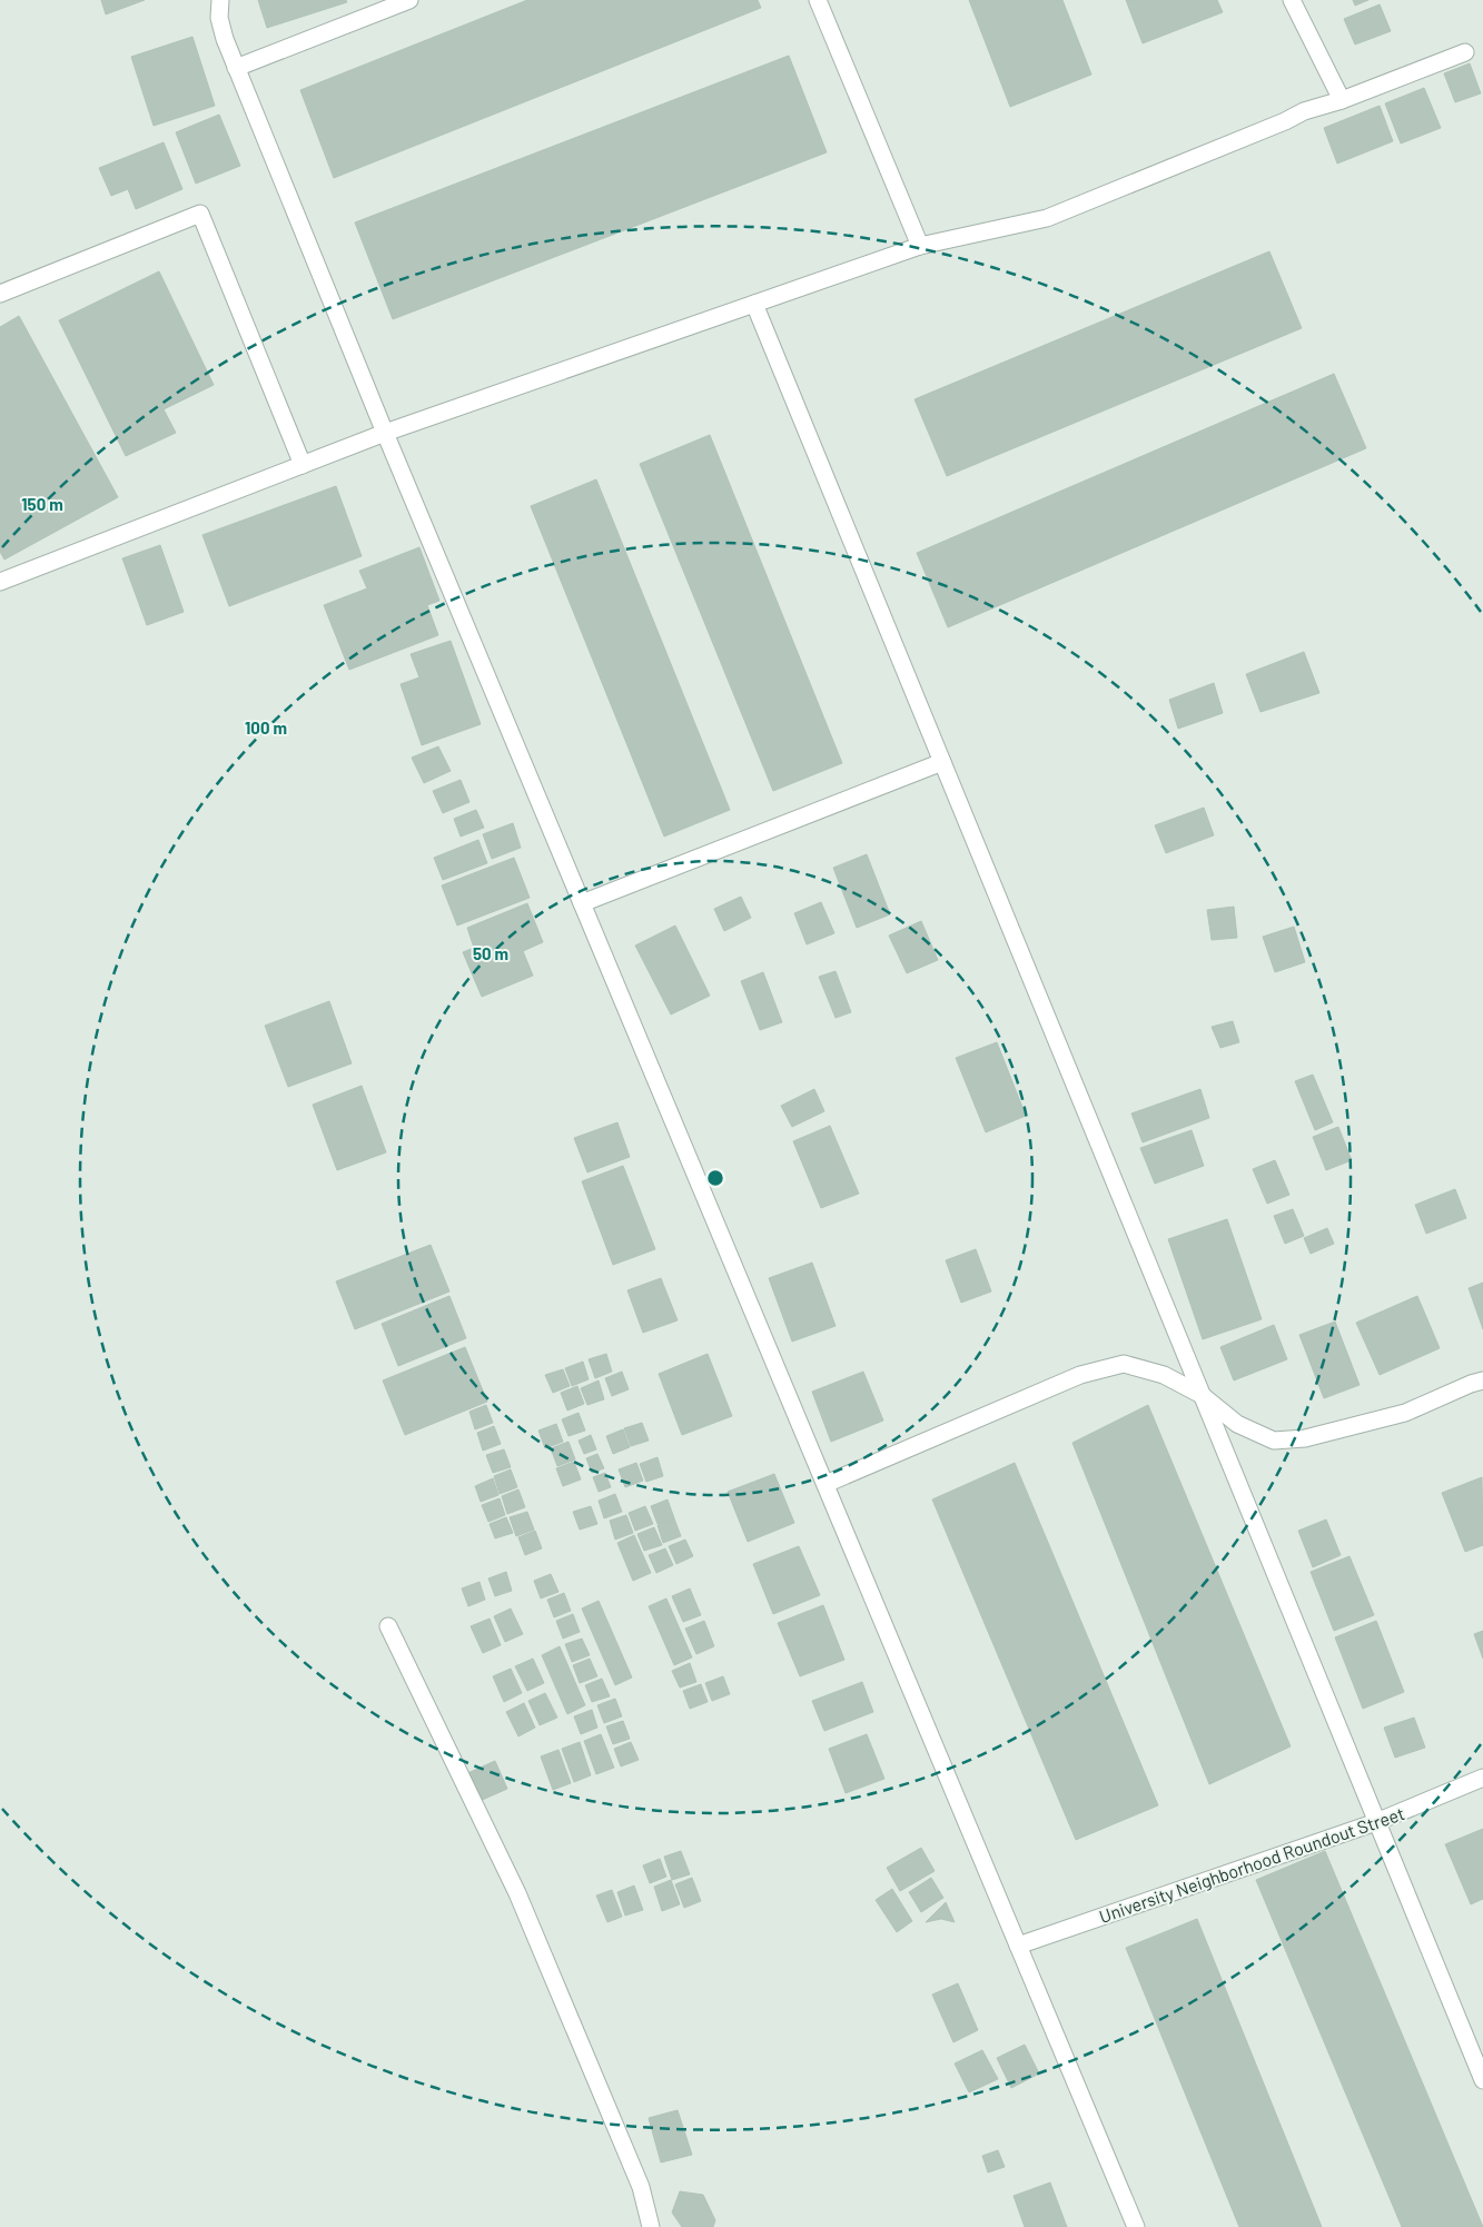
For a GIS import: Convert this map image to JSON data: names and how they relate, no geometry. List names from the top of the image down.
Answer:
{
  "streets": {
    "street": ["University Neighborhood Roundout Street"]
  },
  "rings": ["150 m", "100 m", "50 m"]
}
